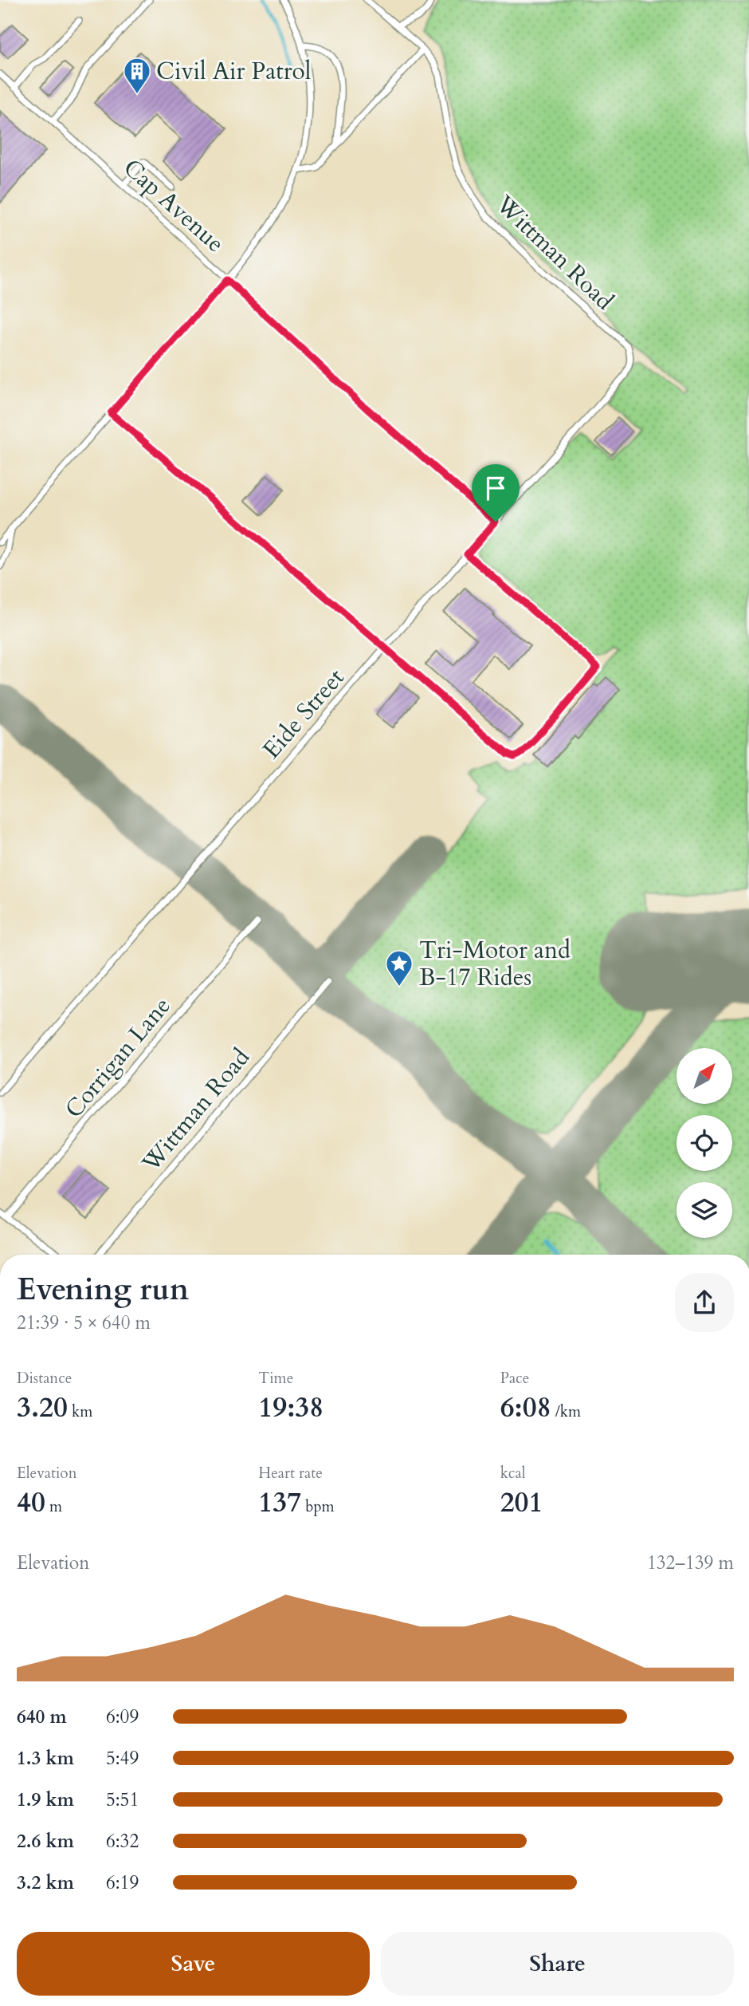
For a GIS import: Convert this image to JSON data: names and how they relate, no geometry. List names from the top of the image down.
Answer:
{
  "streets": {
    "lane": [
      "Cap Avenue",
      "Wittman Road",
      "Eide Street",
      "Corrigan Lane"
    ]
  },
  "crossings": [
    ["Cap Avenue", "Eide Street"],
    ["Wittman Road", "Eide Street"]
  ],
  "places": {
    "building": ["Civil Air Patrol"],
    "place": ["Tri-Motor and B-17 Rides"]
  },
  "north": "top right",
  "page": {
    "heading": ["Evening run", "21:39 · 5 × 640 m"],
    "stats": [
      ["Distance", "3.20 km"],
      ["Time", "19:38"],
      ["Pace", "6:08 /km"],
      ["Elevation", "40 m"],
      ["Heart rate", "137 bpm"],
      ["kcal", "201"]
    ],
    "chart": ["Elevation", "132–139 m"],
    "list": [
      {
        "name": "640 m",
        "note": "6:09"
      },
      {
        "name": "1.3 km",
        "note": "5:49"
      },
      {
        "name": "1.9 km",
        "note": "5:51"
      },
      {
        "name": "2.6 km",
        "note": "6:32"
      },
      {
        "name": "3.2 km",
        "note": "6:19"
      }
    ],
    "buttons": ["Save", "Share"]
  }
}
